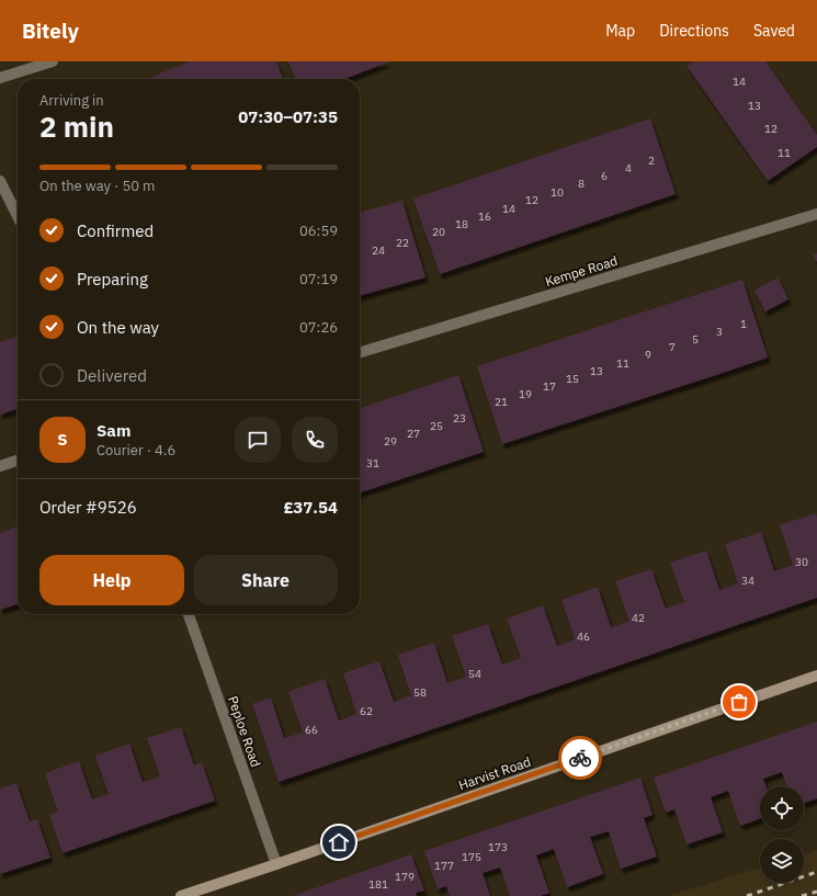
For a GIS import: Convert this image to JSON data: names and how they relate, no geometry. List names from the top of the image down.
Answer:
{
  "streets": {
    "main road": ["Harvist Road"],
    "street": ["Kempe Road", "Peploe Road"]
  },
  "crossings": [
    ["Peploe Road", "Harvist Road"]
  ],
  "house_numbers": [
    "14",
    "13",
    "12",
    "11",
    "2",
    "4",
    "6",
    "8",
    "10",
    "12",
    "14",
    "16",
    "18",
    "20",
    "22",
    "24",
    "1",
    "3",
    "5",
    "7",
    "9",
    "11",
    "13",
    "15",
    "17",
    "19",
    "21",
    "23",
    "25",
    "27",
    "29",
    "31",
    "30",
    "34",
    "42",
    "46",
    "54",
    "58",
    "62",
    "66",
    "173",
    "175",
    "177",
    "179",
    "181"
  ],
  "page": {
    "header": "Bitely",
    "nav": ["Map", "Directions", "Saved"],
    "heading": ["2 min", "Arriving in", "07:30–07:35"],
    "panel": [
      "Sam",
      "Courier · 4.6",
      "Order #9526",
      "£37.54"
    ],
    "bar": "On the way · 50 m",
    "list": [
      ["Confirmed", "06:59"],
      ["Preparing", "07:19"],
      ["On the way", "07:26"],
      "Delivered"
    ],
    "round": "S",
    "buttons": ["Help", "Share"]
  }
}
